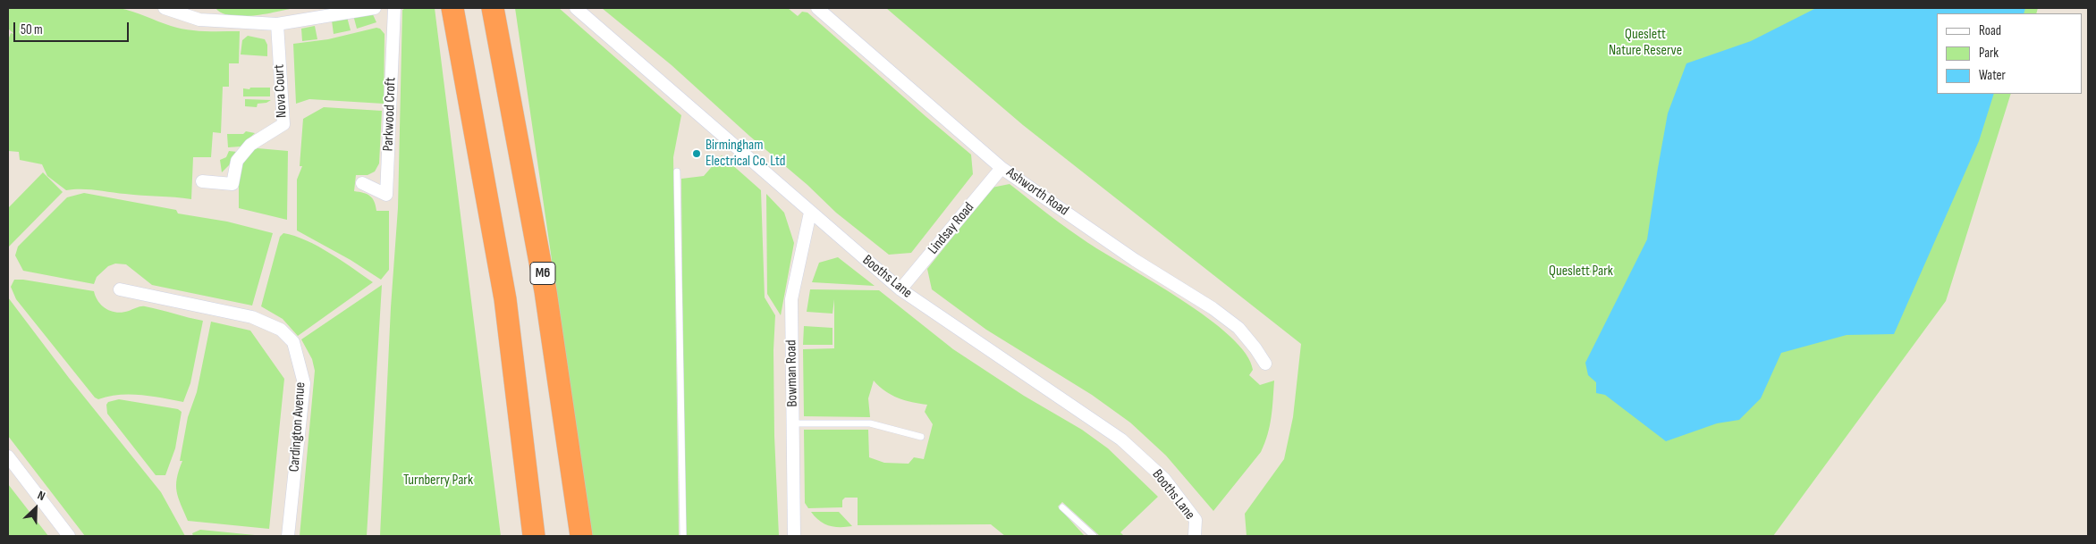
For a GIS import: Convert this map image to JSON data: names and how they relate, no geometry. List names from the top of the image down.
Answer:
{
  "streets": {
    "highway": ["M6"],
    "street": [
      "Nova Court",
      "Parkwood Croft",
      "Ashworth Road",
      "Lindsay Road",
      "Booths Lane",
      "Bowman Road",
      "Cardington Avenue"
    ]
  },
  "crossings": [
    ["Ashworth Road", "Lindsay Road"],
    ["Lindsay Road", "Booths Lane"],
    ["Booths Lane", "Bowman Road"]
  ],
  "parks": ["Queslett Nature Reserve", "Queslett Park", "Turnberry Park"],
  "places": ["Birmingham Electrical Co. Ltd"],
  "legend": ["Road", "Park", "Water"],
  "scale_bar": "50 m",
  "north": "top right"
}
